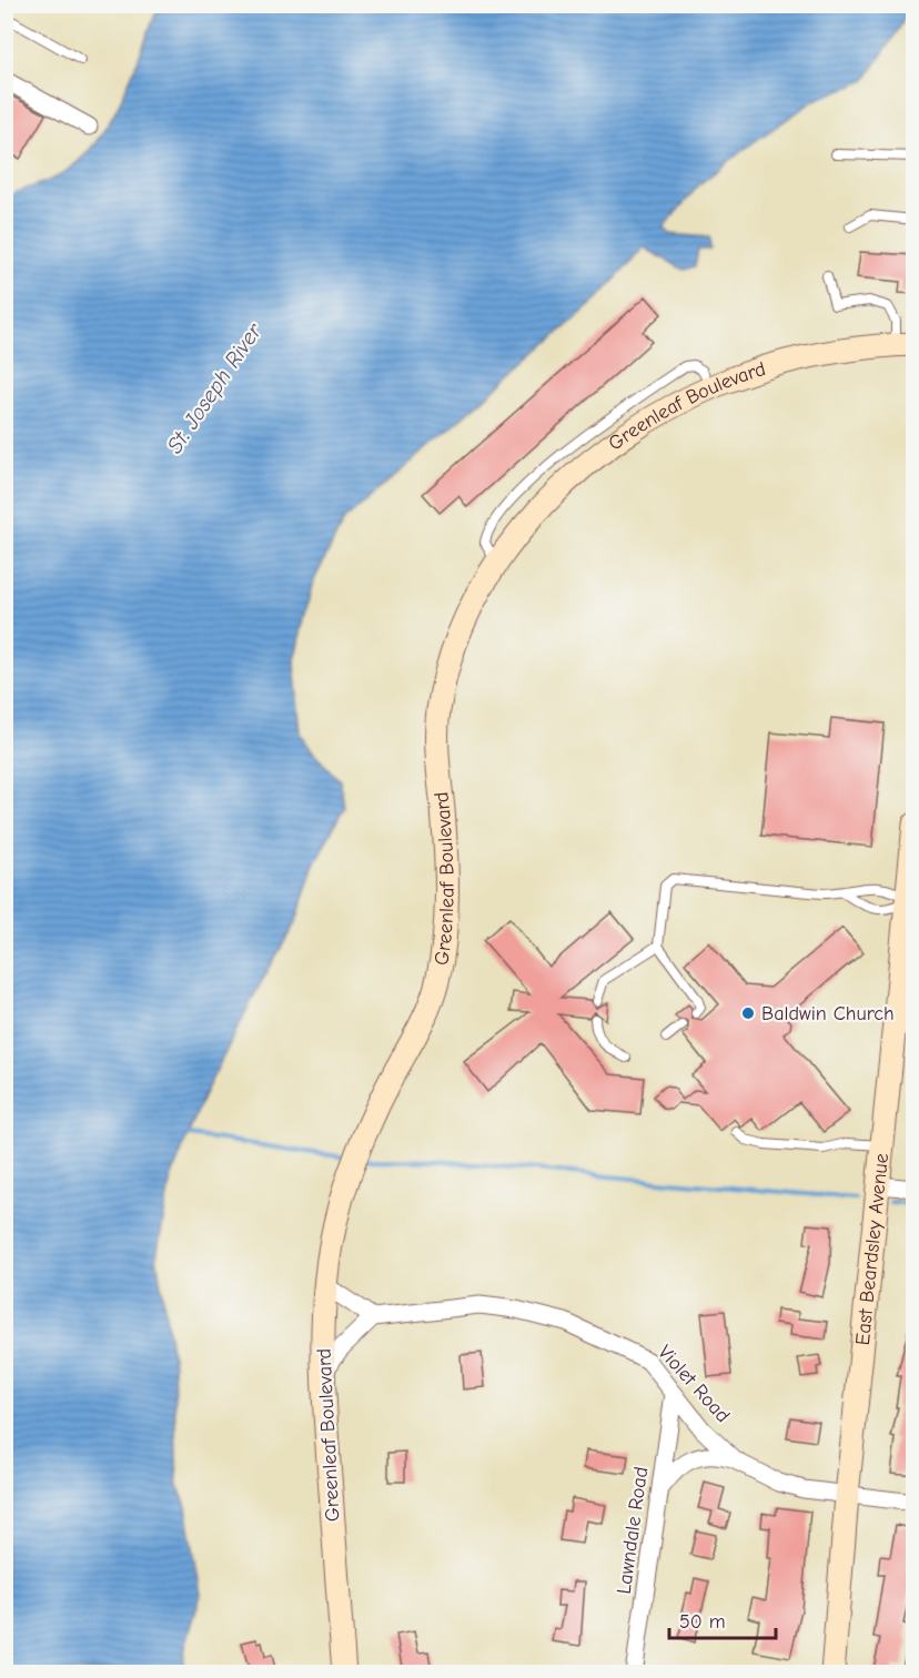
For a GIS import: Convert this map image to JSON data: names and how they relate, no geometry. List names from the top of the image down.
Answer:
{
  "streets": {
    "street": [
      "Greenleaf Boulevard",
      "East Beardsley Avenue",
      "Violet Road",
      "Lawndale Road"
    ]
  },
  "crossings": [
    ["East Beardsley Avenue", "Violet Road"],
    ["Violet Road", "Lawndale Road"]
  ],
  "water": ["St. Joseph River"],
  "places": ["Baldwin Church"],
  "scale_bar": "50 m"
}
